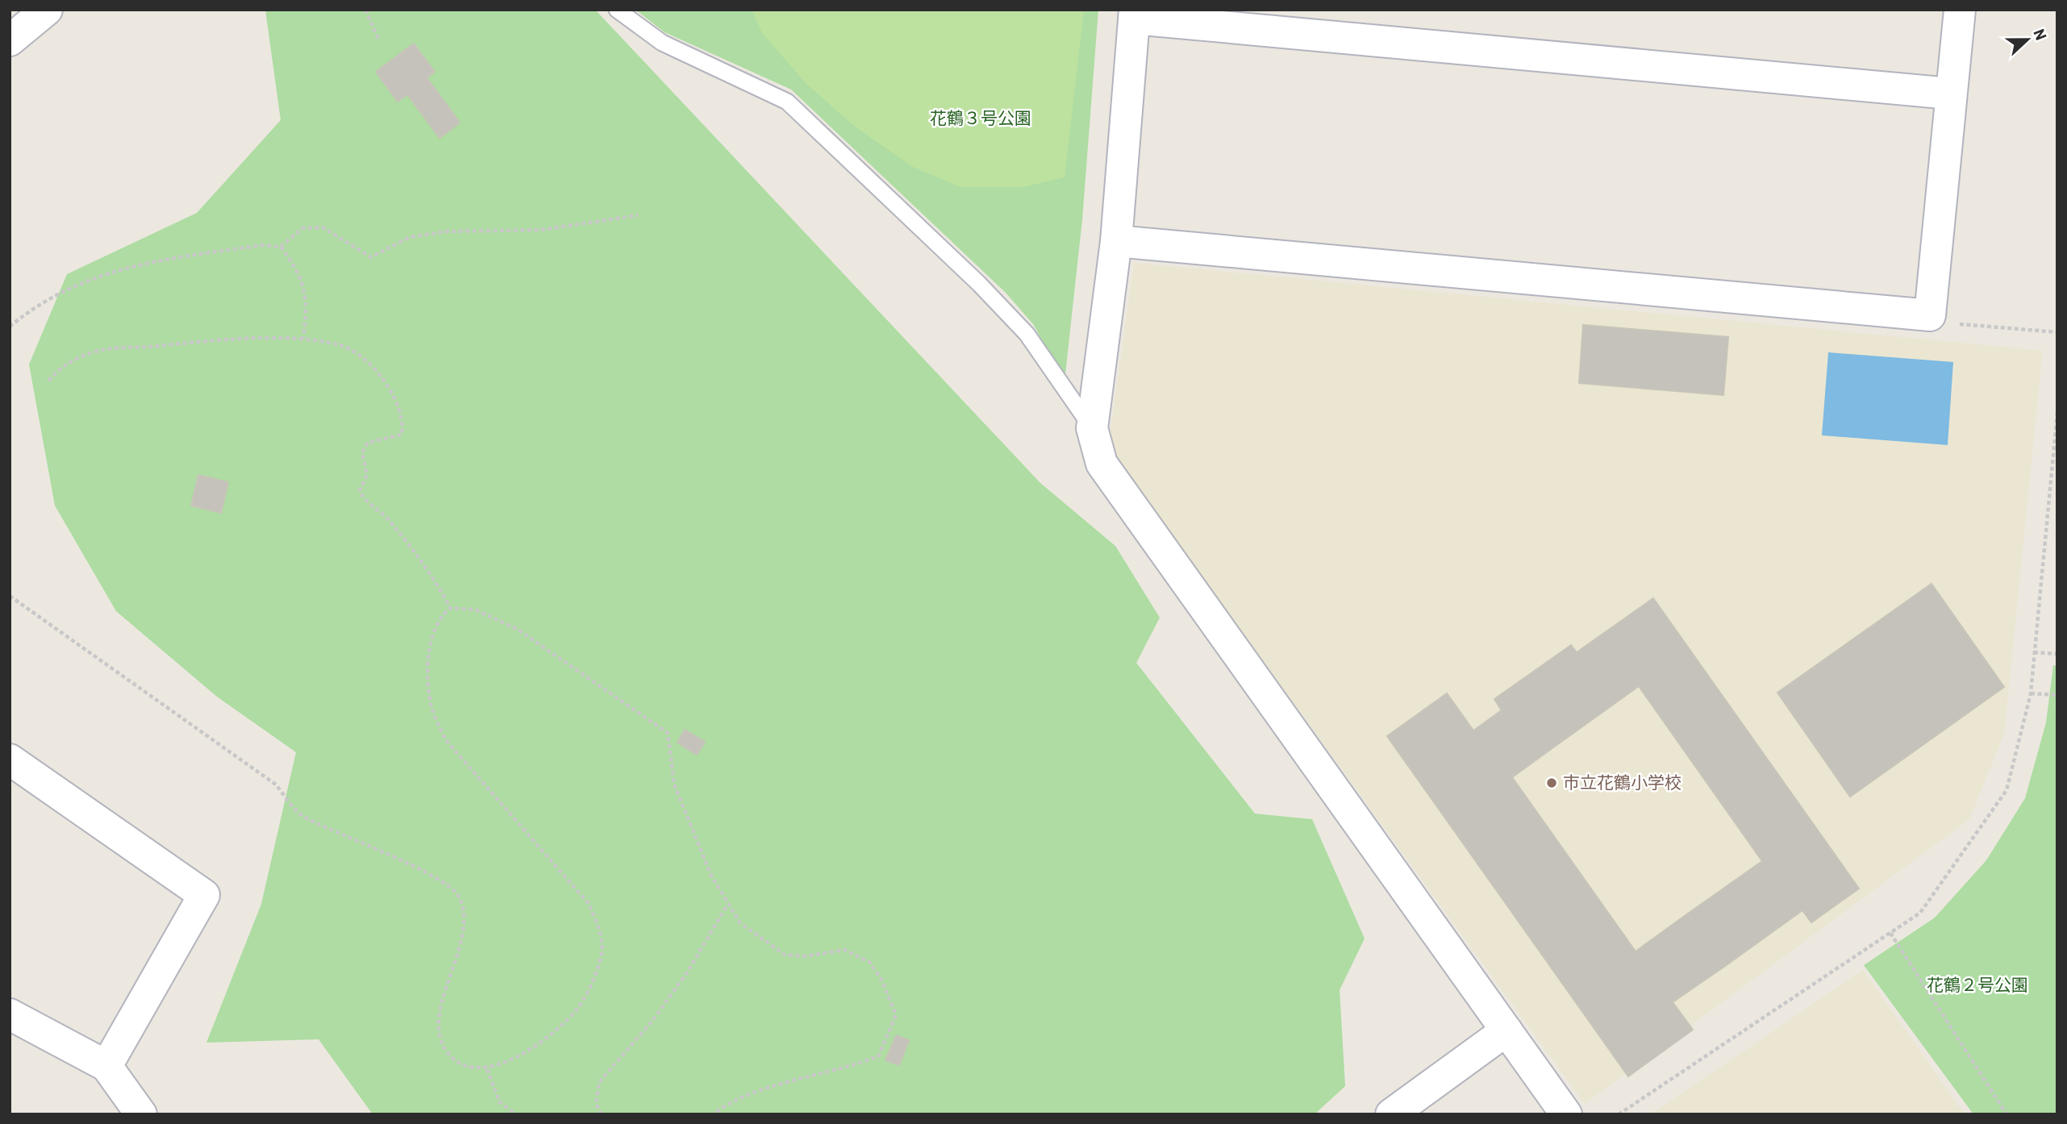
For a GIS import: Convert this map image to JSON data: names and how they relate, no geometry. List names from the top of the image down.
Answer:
{
  "parks": ["花鶴３号公園", "花鶴２号公園"],
  "places": ["市立花鶴小学校"],
  "north": "right"
}
